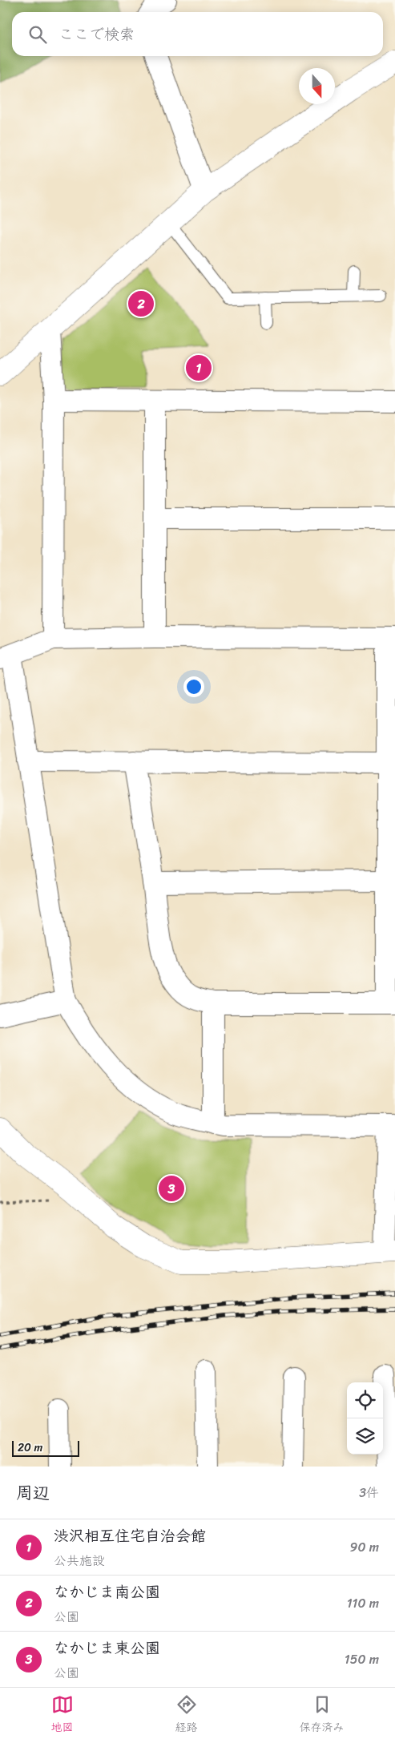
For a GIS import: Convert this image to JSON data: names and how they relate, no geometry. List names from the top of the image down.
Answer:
{
  "scale_bar": "20 m",
  "north": "bottom",
  "page": {
    "search": "ここで検索",
    "pins": ["2", "1", "3"],
    "scale": "20 m",
    "heading": ["周辺", "3件"],
    "list": [
      {
        "mark": "1",
        "name": "渋沢相互住宅自治会館",
        "note": "公共施設",
        "value": "90 m"
      },
      {
        "mark": "2",
        "name": "なかじま南公園",
        "note": "公園",
        "value": "110 m"
      },
      {
        "mark": "3",
        "name": "なかじま東公園",
        "note": "公園",
        "value": "150 m"
      }
    ],
    "nav": ["地図", "経路", "保存済み"]
  }
}
